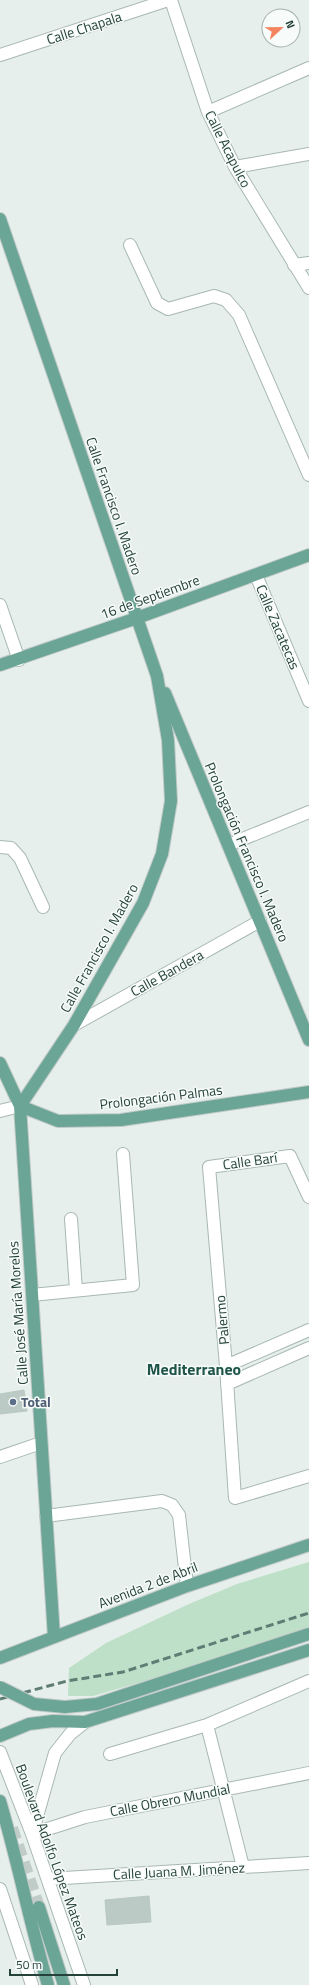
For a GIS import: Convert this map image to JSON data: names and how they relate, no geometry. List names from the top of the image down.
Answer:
{
  "streets": {
    "main road": [
      "Calle Francisco I. Madero",
      "16 de Septiembre",
      "Prolongación Francisco I. Madero",
      "Prolongación Palmas",
      "Calle José María Morelos",
      "Avenida 2 de Abril"
    ],
    "street": [
      "Calle Chapala",
      "Calle Acapulco",
      "Calle Zacatecas",
      "Calle Bandera",
      "Calle Barí",
      "Palermo",
      "Calle Obrero Mundial",
      "Boulevard Adolfo López Mateos",
      "Calle Juana M. Jiménez"
    ]
  },
  "crossings": [
    ["Calle Chapala", "Calle Acapulco"],
    ["Calle Francisco I. Madero", "16 de Septiembre"],
    ["Calle Francisco I. Madero", "Prolongación Francisco I. Madero"],
    ["Calle Francisco I. Madero", "Calle Bandera"],
    ["Calle Francisco I. Madero", "Prolongación Palmas"],
    ["Calle Francisco I. Madero", "Calle José María Morelos"],
    ["16 de Septiembre", "Calle Zacatecas"],
    ["Prolongación Francisco I. Madero", "Calle Bandera"],
    ["Prolongación Palmas", "Calle José María Morelos"],
    ["Calle Barí", "Palermo"],
    ["Calle José María Morelos", "Avenida 2 de Abril"],
    ["Calle Obrero Mundial", "Boulevard Adolfo López Mateos"],
    ["Boulevard Adolfo López Mateos", "Calle Juana M. Jiménez"]
  ],
  "districts": ["Mediterraneo"],
  "places": ["Total"],
  "scale_bar": "50 m",
  "north": "right"
}
